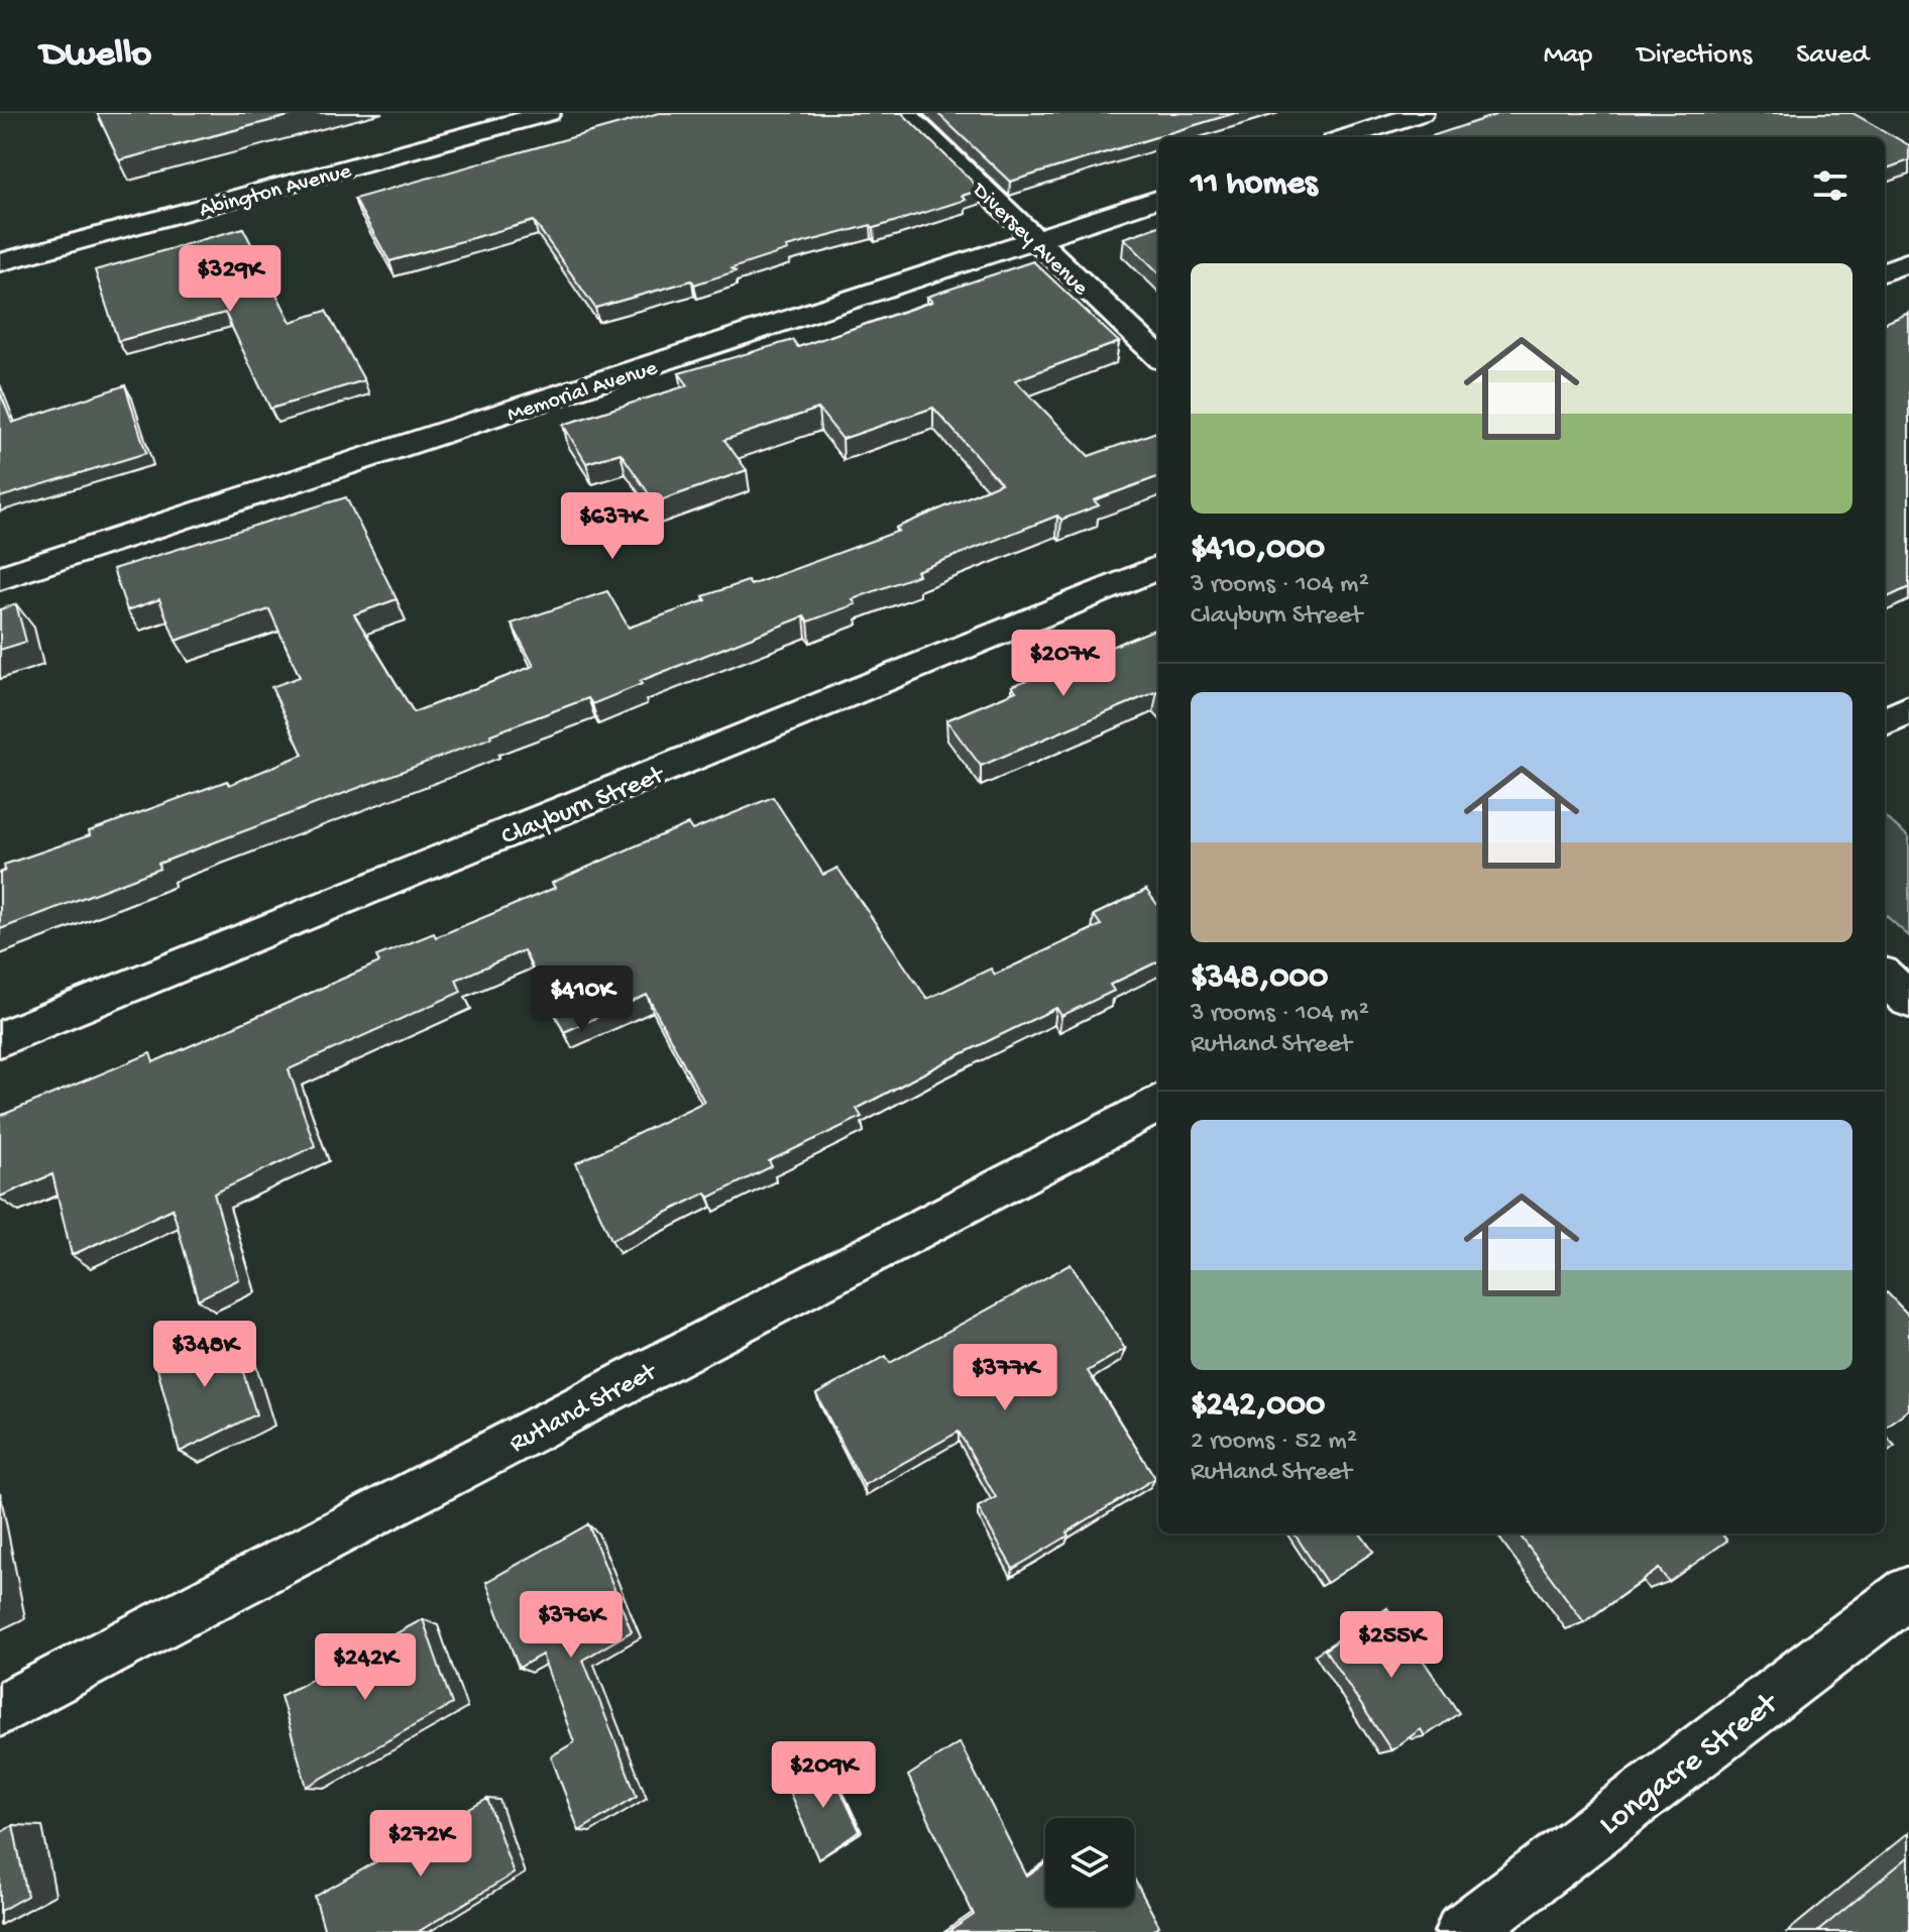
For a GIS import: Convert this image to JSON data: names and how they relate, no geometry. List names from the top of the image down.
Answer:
{
  "streets": {
    "street": [
      "Abington Avenue",
      "Diversey Avenue",
      "Memorial Avenue",
      "Clayburn Street",
      "Rutland Street",
      "Longacre Street"
    ]
  },
  "crossings": [
    ["Diversey Avenue", "Memorial Avenue"]
  ],
  "page": {
    "header": "Dwello",
    "nav": ["Map", "Directions", "Saved"],
    "heading": "11 homes",
    "list": [
      {
        "name": "$410,000",
        "note": "3 rooms · 104 m² · Clayburn Street"
      },
      {
        "name": "$348,000",
        "note": "3 rooms · 104 m² · Rutland Street"
      },
      {
        "name": "$242,000",
        "note": "2 rooms · 52 m² · Rutland Street"
      }
    ],
    "price": [
      "$329K",
      "$637K",
      "$207K",
      "$410K",
      "$348K",
      "$377K",
      "$376K",
      "$255K",
      "$242K",
      "$209K",
      "$272K"
    ]
  }
}
